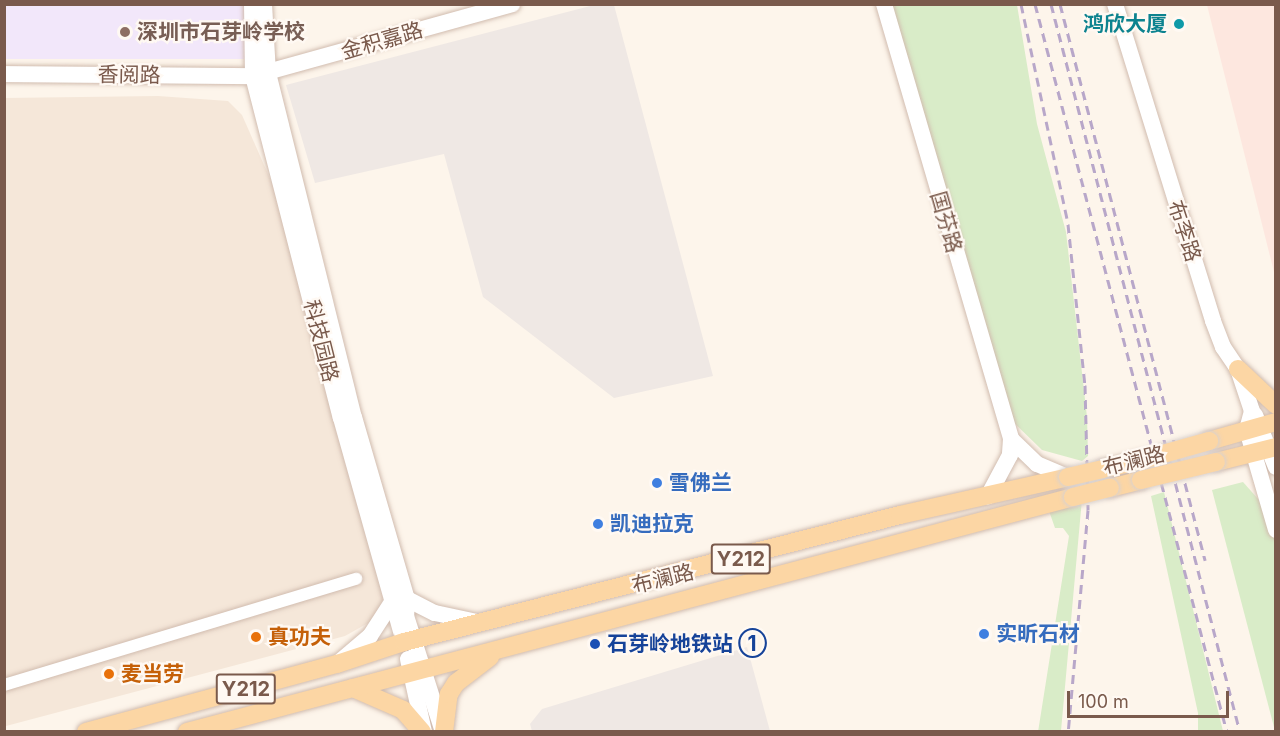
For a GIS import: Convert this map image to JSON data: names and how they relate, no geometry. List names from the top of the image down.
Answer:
{
  "streets": {
    "main road": [
      "金积嘉路",
      "香阅路",
      "国芬路",
      "布李路",
      "科技园路",
      "布澜路",
      "Y212"
    ]
  },
  "crossings": [
    ["金积嘉路", "香阅路"],
    ["金积嘉路", "科技园路"],
    ["香阅路", "科技园路"],
    ["布李路", "布澜路"],
    ["科技园路", "布澜路"]
  ],
  "places": [
    "鸿欣大厦",
    "深圳市石芽岭学校",
    "雪佛兰",
    "凯迪拉克",
    "实昕石材",
    "真功夫",
    "石芽岭地铁站 ①",
    "麦当劳"
  ],
  "scale_bar": "100 m"
}
